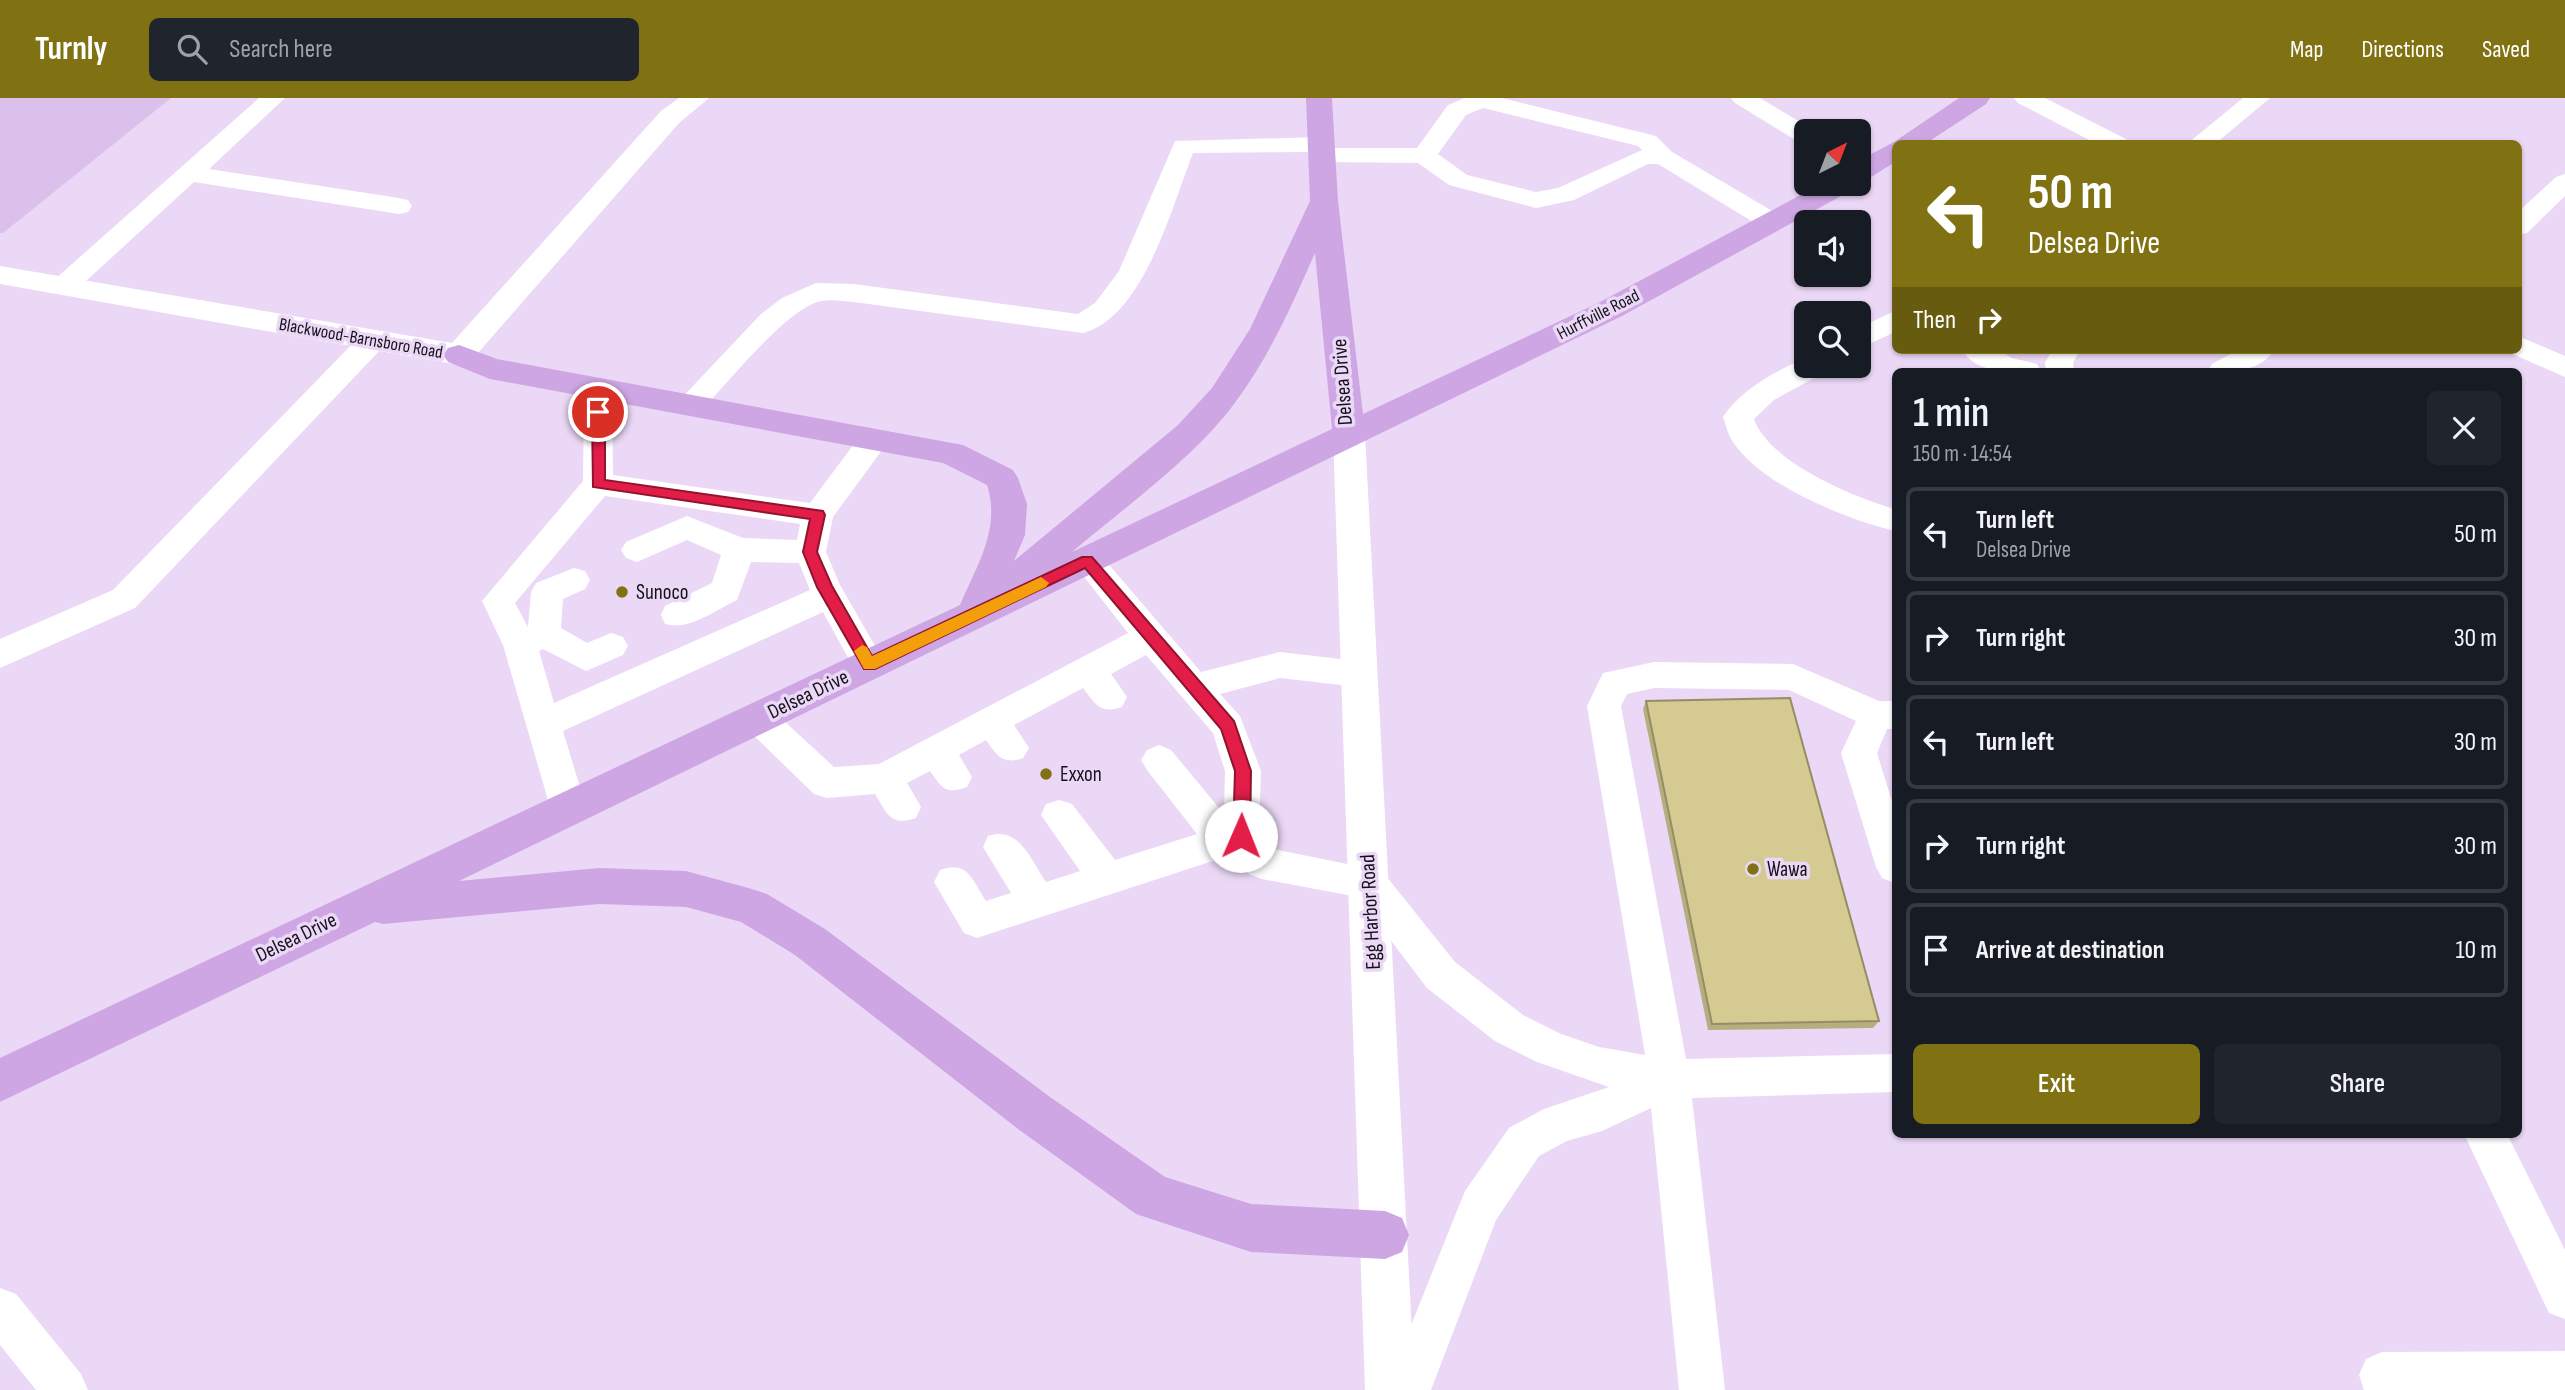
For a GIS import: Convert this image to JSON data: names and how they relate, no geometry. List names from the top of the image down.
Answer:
{
  "streets": {
    "main road": [
      "Hurffville Road",
      "Blackwood-Barnsboro Road",
      "Delsea Drive",
      "Egg Harbor Road"
    ]
  },
  "crossings": [
    ["Hurffville Road", "Delsea Drive"],
    ["Hurffville Road", "Egg Harbor Road"],
    ["Delsea Drive", "Egg Harbor Road"]
  ],
  "places": ["Sunoco", "Exxon", "Wawa"],
  "north": "top right",
  "page": {
    "header": "Turnly",
    "search": "Search here",
    "nav": ["Map", "Directions", "Saved"],
    "turn": ["50 m", "Delsea Drive"],
    "then": "Then",
    "heading": ["1 min", "150 m · 14:54"],
    "list": [
      {
        "name": "Turn left",
        "note": "Delsea Drive",
        "value": "50 m"
      },
      {
        "name": "Turn right",
        "value": "30 m"
      },
      {
        "name": "Turn left",
        "value": "30 m"
      },
      {
        "name": "Turn right",
        "value": "30 m"
      },
      {
        "name": "Arrive at destination",
        "value": "10 m"
      }
    ],
    "buttons": ["Exit", "Share"]
  }
}
